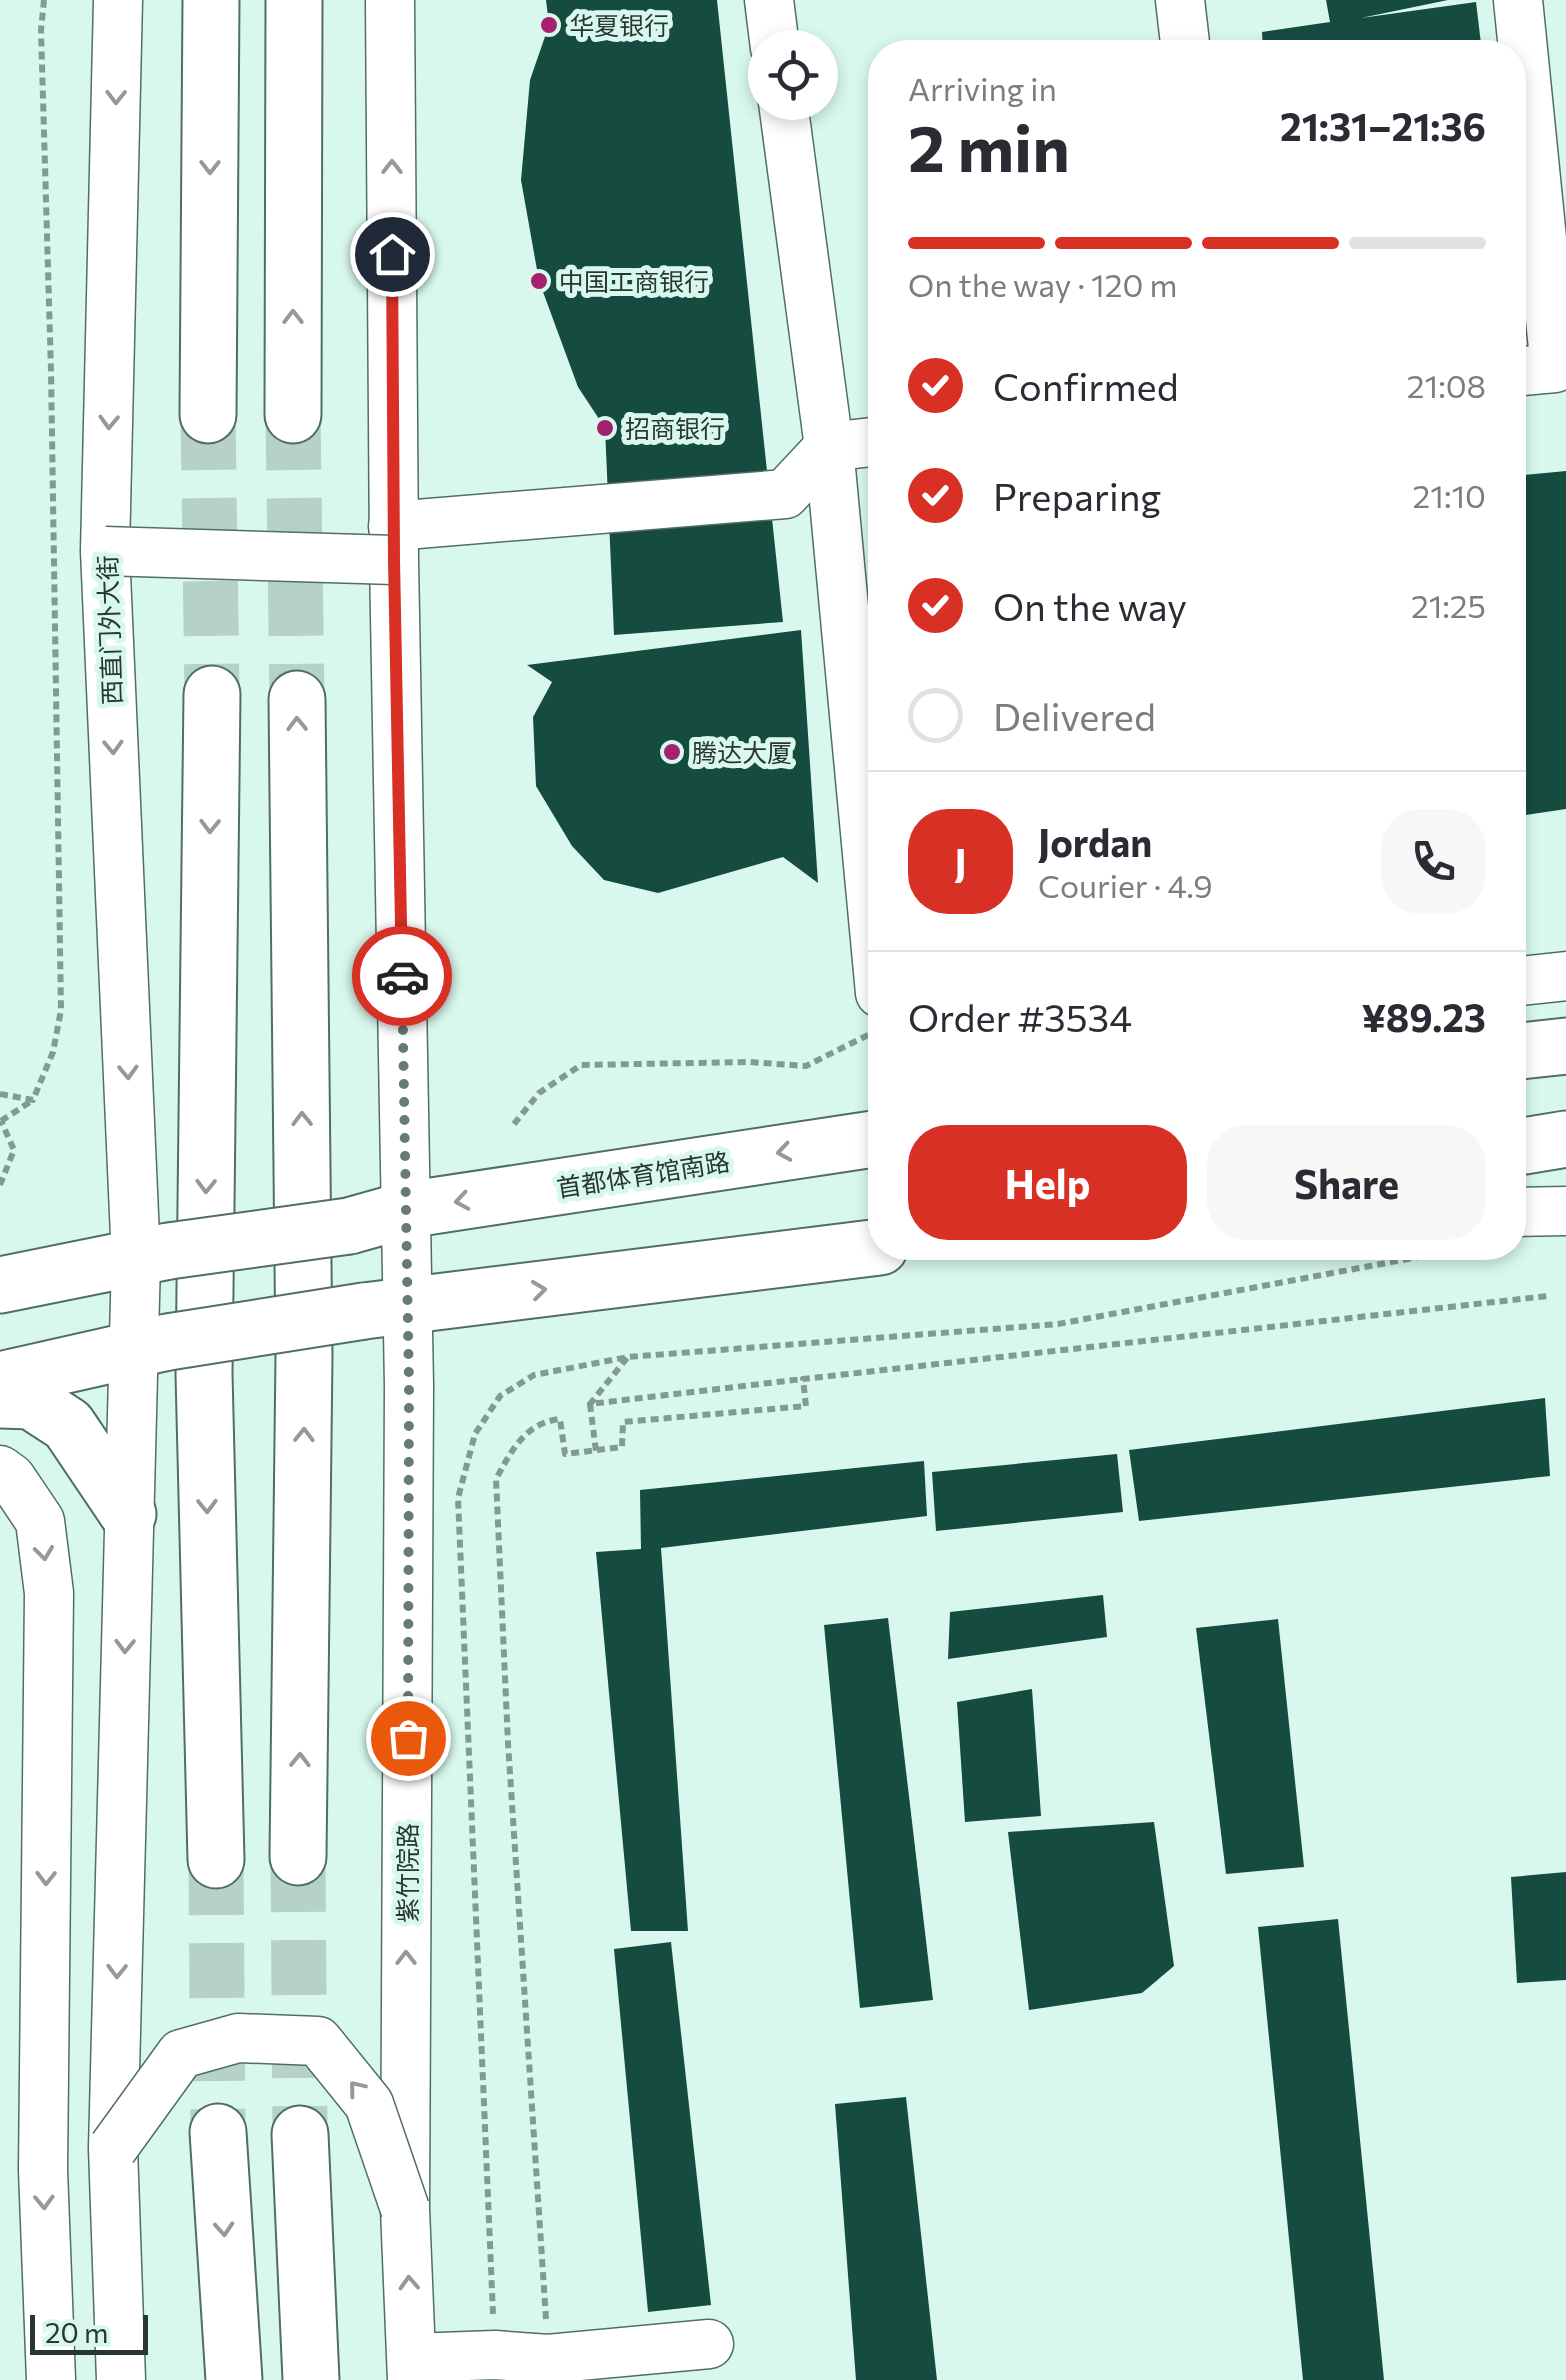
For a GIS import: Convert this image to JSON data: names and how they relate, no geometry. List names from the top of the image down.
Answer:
{
  "streets": {
    "main road": ["首都体育馆南路"],
    "street": ["西直门外大街", "紫竹院路"]
  },
  "crossings": [
    ["西直门外大街", "首都体育馆南路"],
    ["首都体育馆南路", "紫竹院路"]
  ],
  "places": [
    "华夏银行",
    "中国工商银行",
    "招商银行",
    "腾达大厦"
  ],
  "scale_bar": "20 m",
  "page": {
    "heading": ["2 min", "Arriving in", "21:31–21:36"],
    "panel": [
      "Jordan",
      "Courier · 4.9",
      "Order #3534",
      "¥89.23"
    ],
    "bar": "On the way · 120 m",
    "list": [
      ["Confirmed", "21:08"],
      ["Preparing", "21:10"],
      ["On the way", "21:25"],
      "Delivered"
    ],
    "round": "J",
    "buttons": ["Help", "Share"],
    "scale": "20 m"
  }
}
